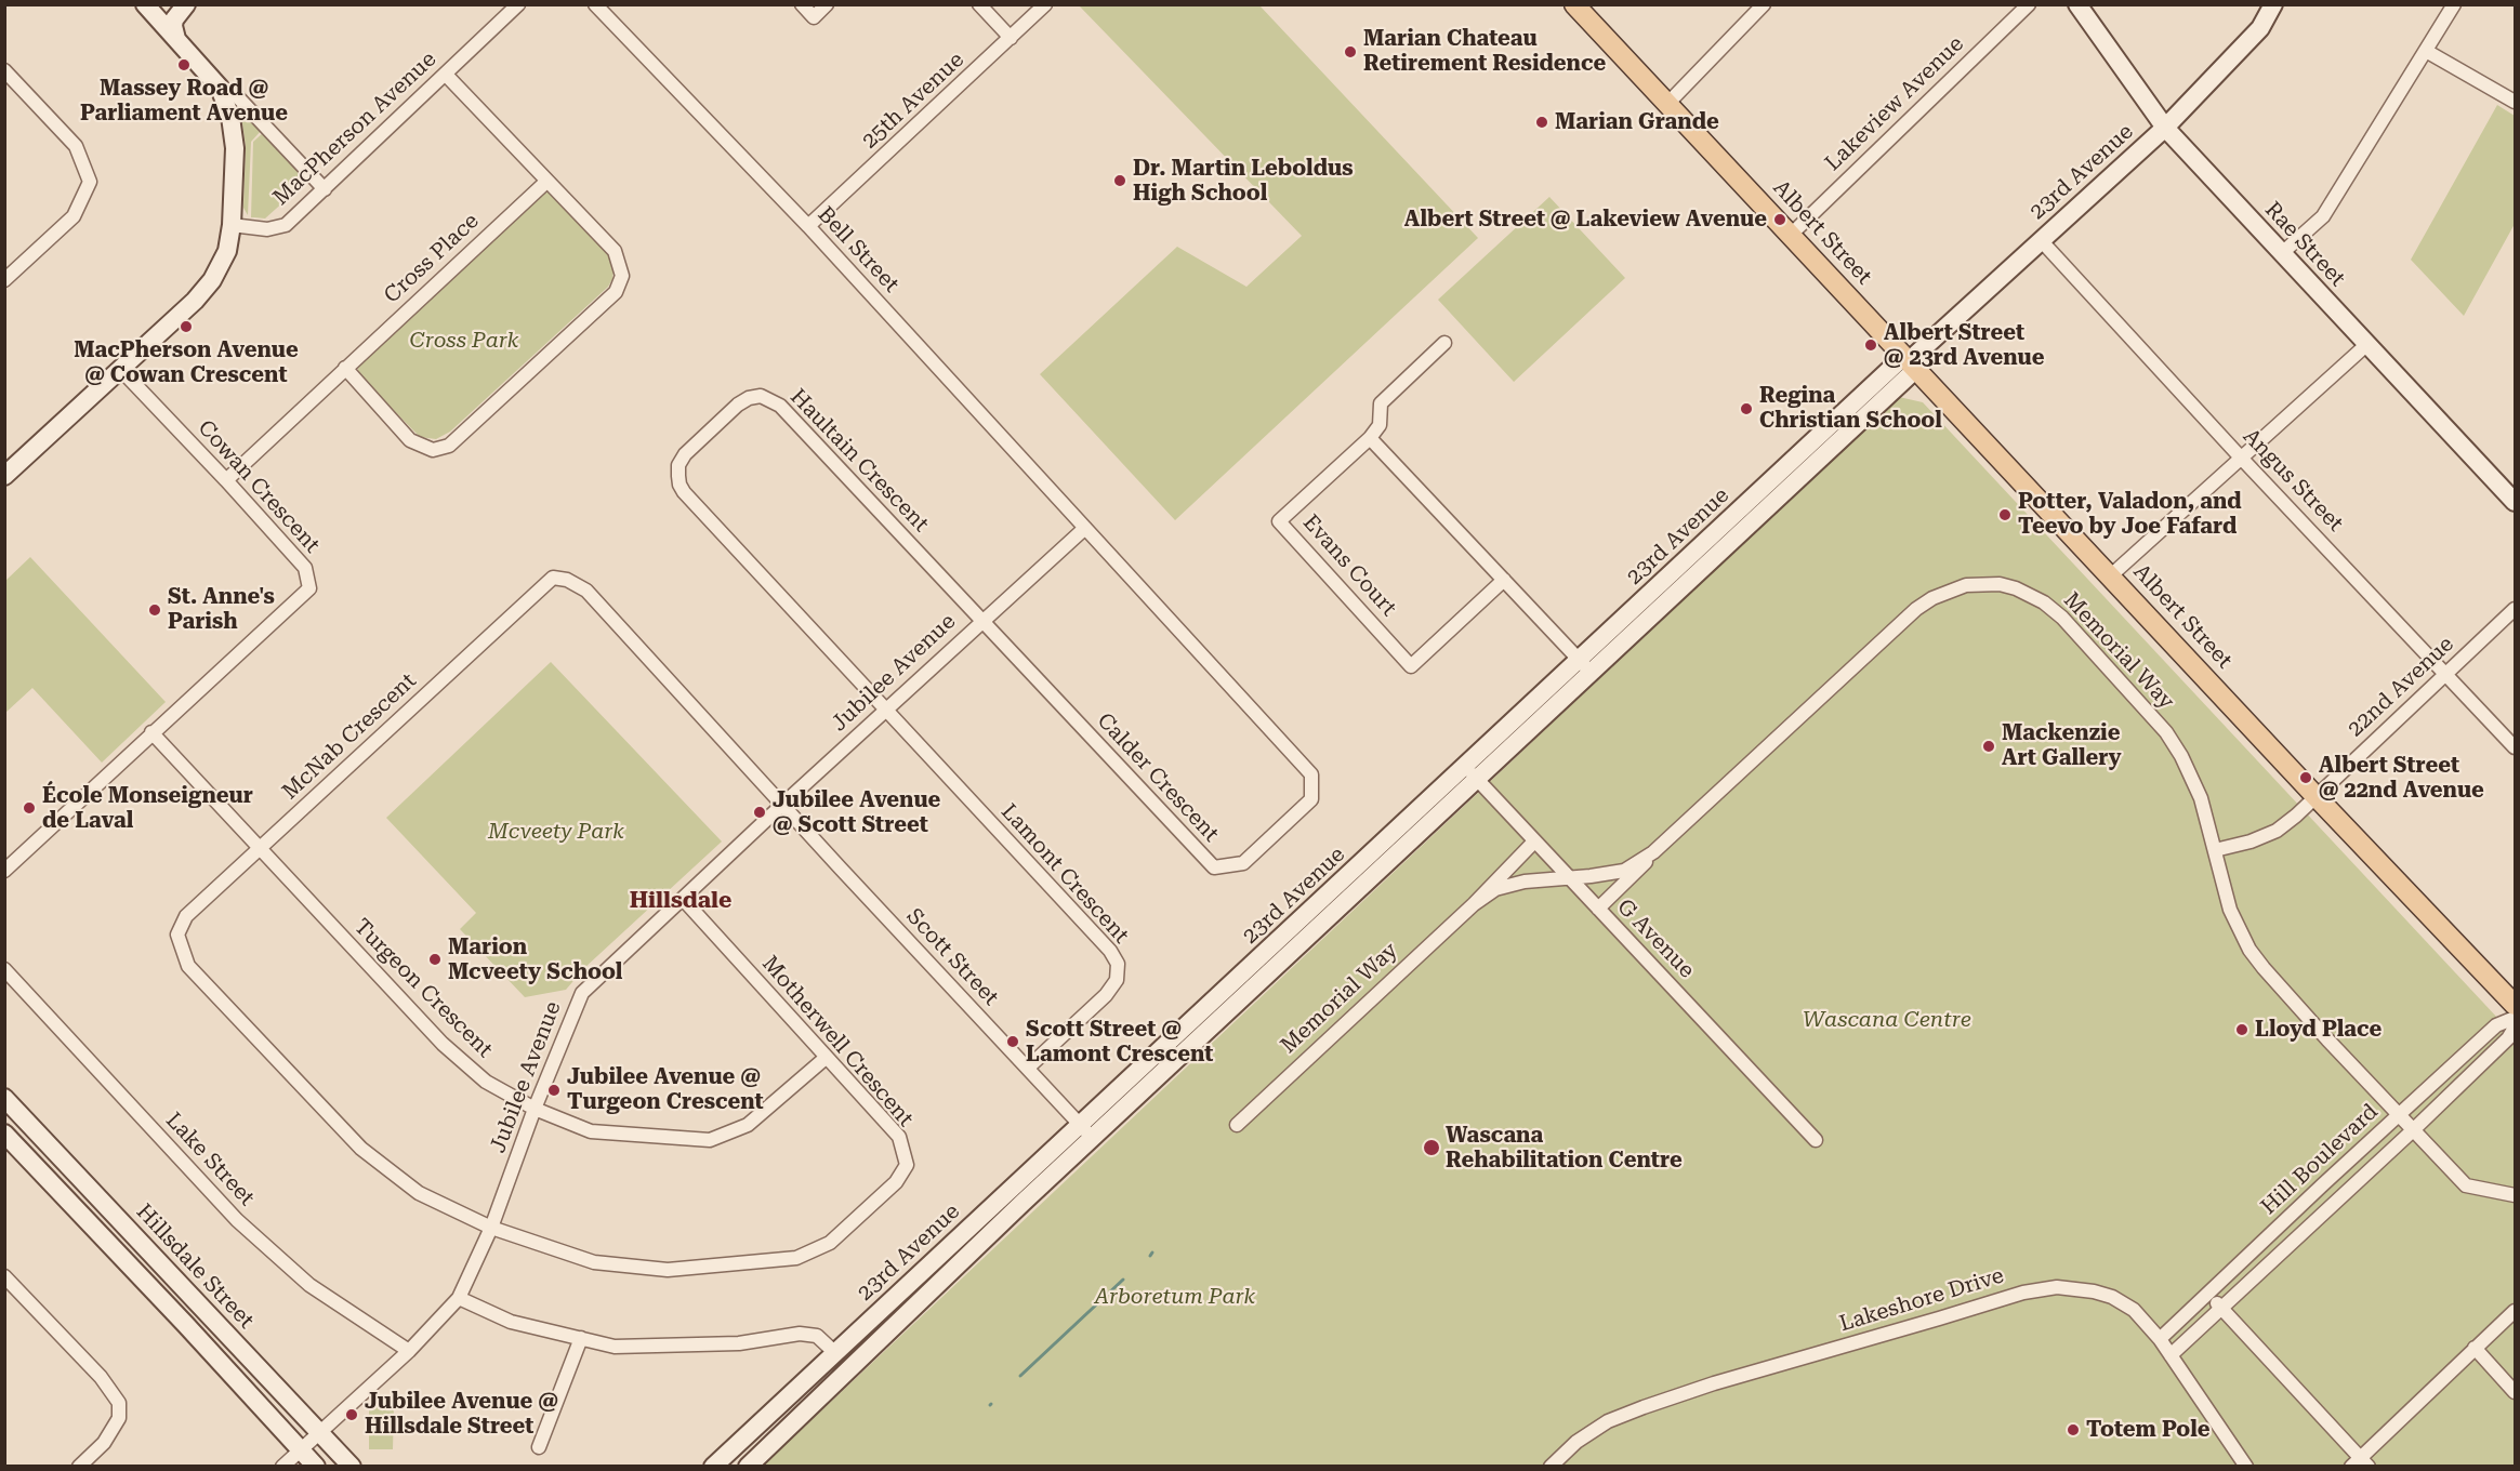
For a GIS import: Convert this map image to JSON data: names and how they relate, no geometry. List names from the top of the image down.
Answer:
{
  "streets": {
    "main road": ["Albert Street"],
    "street": [
      "25th Avenue",
      "Lakeview Avenue",
      "MacPherson Avenue",
      "23rd Avenue",
      "Rae Street",
      "Bell Street",
      "Cross Place",
      "Haultain Crescent",
      "Angus Street",
      "Cowan Crescent",
      "Evans Court",
      "Memorial Way",
      "Jubilee Avenue",
      "22nd Avenue",
      "McNab Crescent",
      "Calder Crescent",
      "Lamont Crescent",
      "G Avenue",
      "Scott Street",
      "Turgeon Crescent",
      "Motherwell Crescent",
      "Lake Street",
      "Hill Boulevard",
      "Hillsdale Street",
      "Lakeshore Drive"
    ]
  },
  "crossings": [
    ["25th Avenue", "Bell Street"],
    ["Lakeview Avenue", "Albert Street"],
    ["23rd Avenue", "Albert Street"],
    ["23rd Avenue", "Rae Street"],
    ["23rd Avenue", "Angus Street"],
    ["23rd Avenue", "G Avenue"],
    ["23rd Avenue", "Scott Street"],
    ["Albert Street", "22nd Avenue"],
    ["Bell Street", "Jubilee Avenue"],
    ["Bell Street", "Calder Crescent"],
    ["Cross Place", "Cowan Crescent"],
    ["Haultain Crescent", "Jubilee Avenue"],
    ["Haultain Crescent", "Calder Crescent"],
    ["Haultain Crescent", "Lamont Crescent"],
    ["Angus Street", "22nd Avenue"],
    ["Cowan Crescent", "Turgeon Crescent"],
    ["Memorial Way", "22nd Avenue"],
    ["Memorial Way", "G Avenue"],
    ["Memorial Way", "Hill Boulevard"],
    ["Jubilee Avenue", "McNab Crescent"],
    ["Jubilee Avenue", "Calder Crescent"],
    ["Jubilee Avenue", "Lamont Crescent"],
    ["Jubilee Avenue", "Scott Street"],
    ["Jubilee Avenue", "Turgeon Crescent"],
    ["Jubilee Avenue", "Motherwell Crescent"],
    ["Jubilee Avenue", "Lake Street"],
    ["Jubilee Avenue", "Hillsdale Street"],
    ["McNab Crescent", "Scott Street"],
    ["McNab Crescent", "Turgeon Crescent"],
    ["McNab Crescent", "Motherwell Crescent"],
    ["Lamont Crescent", "Scott Street"],
    ["Turgeon Crescent", "Motherwell Crescent"],
    ["Hill Boulevard", "Lakeshore Drive"]
  ],
  "districts": ["Hillsdale"],
  "parks": [
    "Cross Park",
    "Mcveety Park",
    "Wascana Centre",
    "Arboretum Park"
  ],
  "places": [
    "Marian Chateau Retirement Residence",
    "Massey Road @ Parliament Avenue",
    "Marian Grande",
    "Dr. Martin Leboldus High School",
    "Albert Street @ Lakeview Avenue",
    "MacPherson Avenue @ Cowan Crescent",
    "Albert Street @ 23rd Avenue",
    "Regina Christian School",
    "Potter, Valadon, and Teevo by Joe Fafard",
    "St. Anne's Parish",
    "Mackenzie Art Gallery",
    "Albert Street @ 22nd Avenue",
    "École Monseigneur de Laval",
    "Jubilee Avenue @ Scott Street",
    "Marion Mcveety School",
    "Lloyd Place",
    "Scott Street @ Lamont Crescent",
    "Jubilee Avenue @ Turgeon Crescent",
    "Wascana Rehabilitation Centre",
    "Jubilee Avenue @ Hillsdale Street",
    "Totem Pole"
  ]
}
